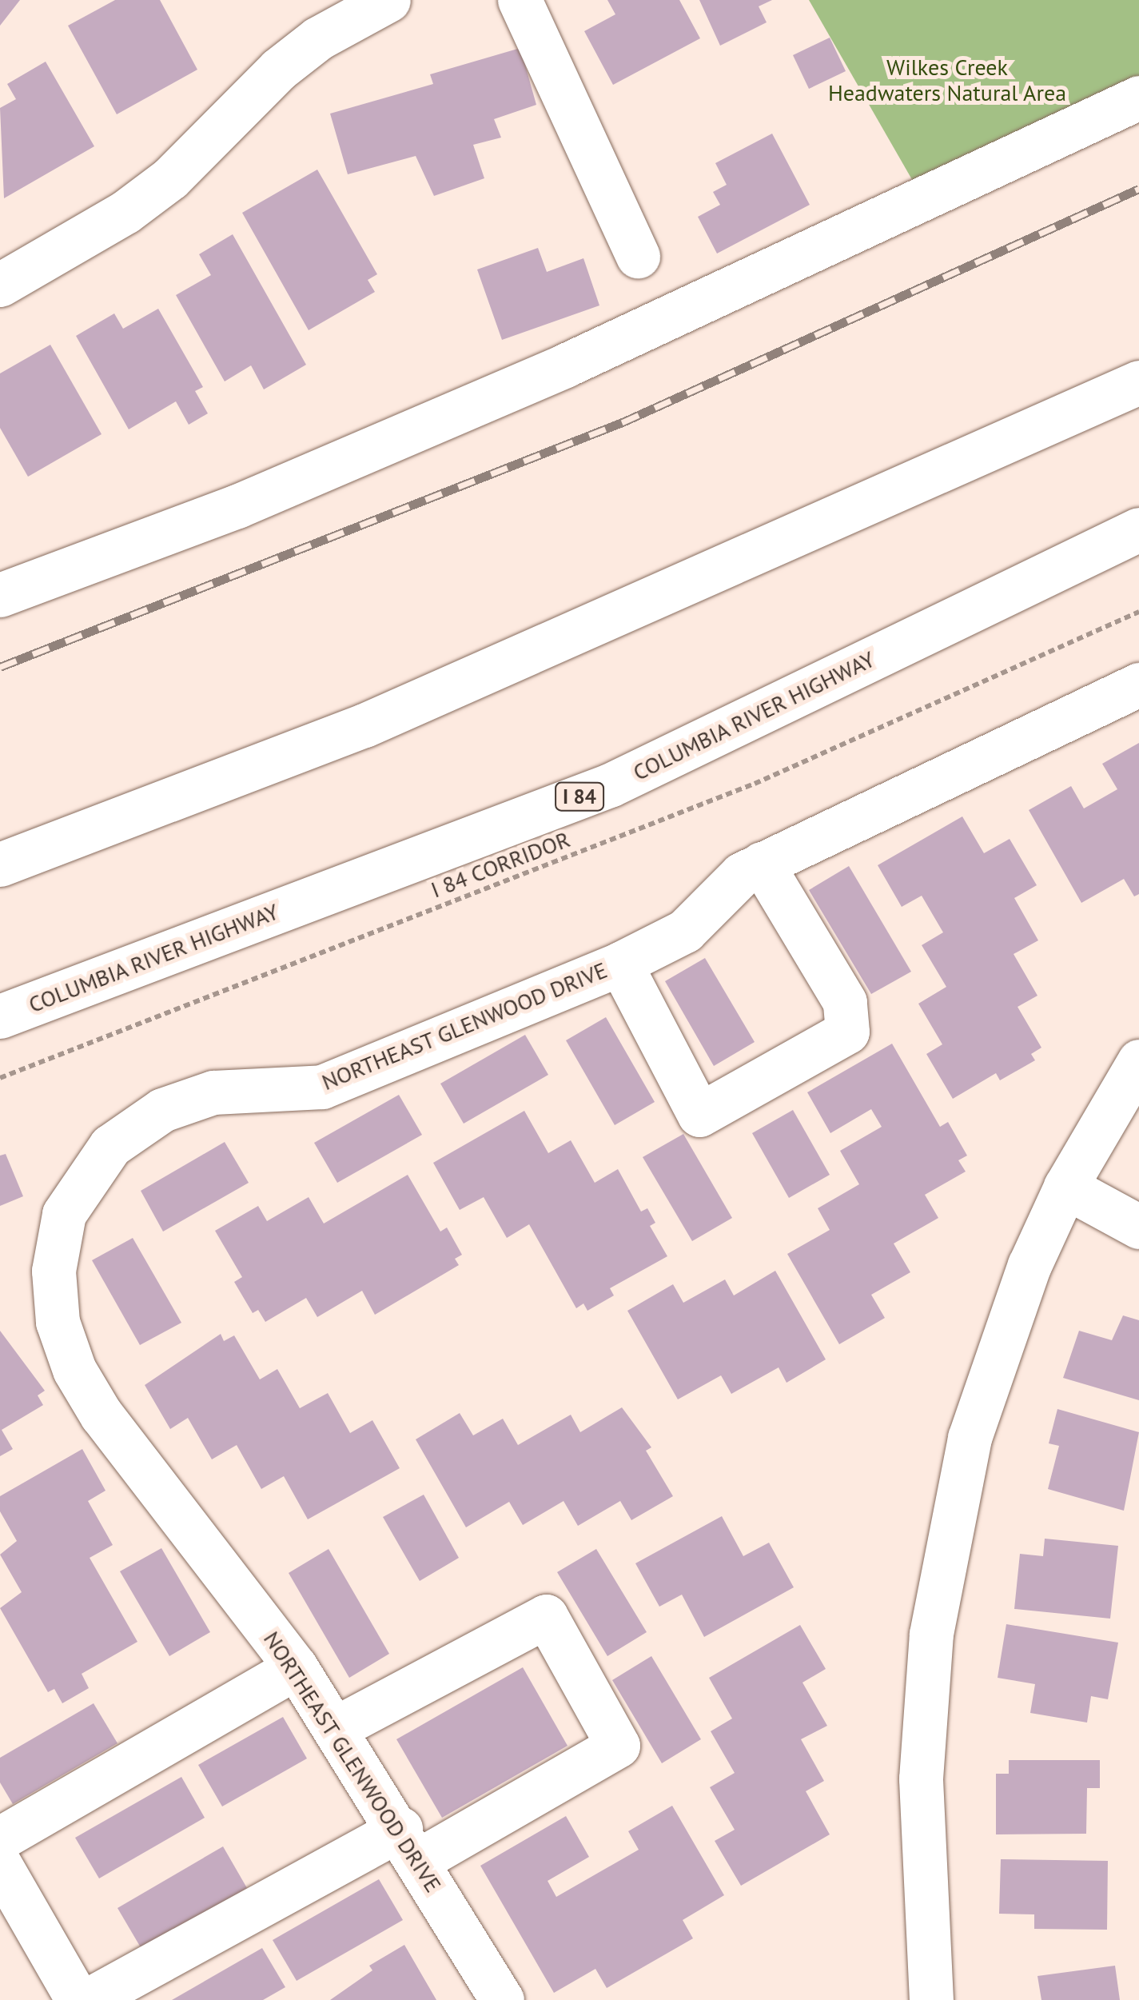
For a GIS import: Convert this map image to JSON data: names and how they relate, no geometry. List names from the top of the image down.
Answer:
{
  "streets": {
    "main road": ["COLUMBIA RIVER HIGHWAY", "I 84", "NORTHEAST GLENWOOD DRIVE"],
    "path": ["I 84 CORRIDOR"]
  },
  "parks": ["Wilkes Creek Headwaters Natural Area"]
}
